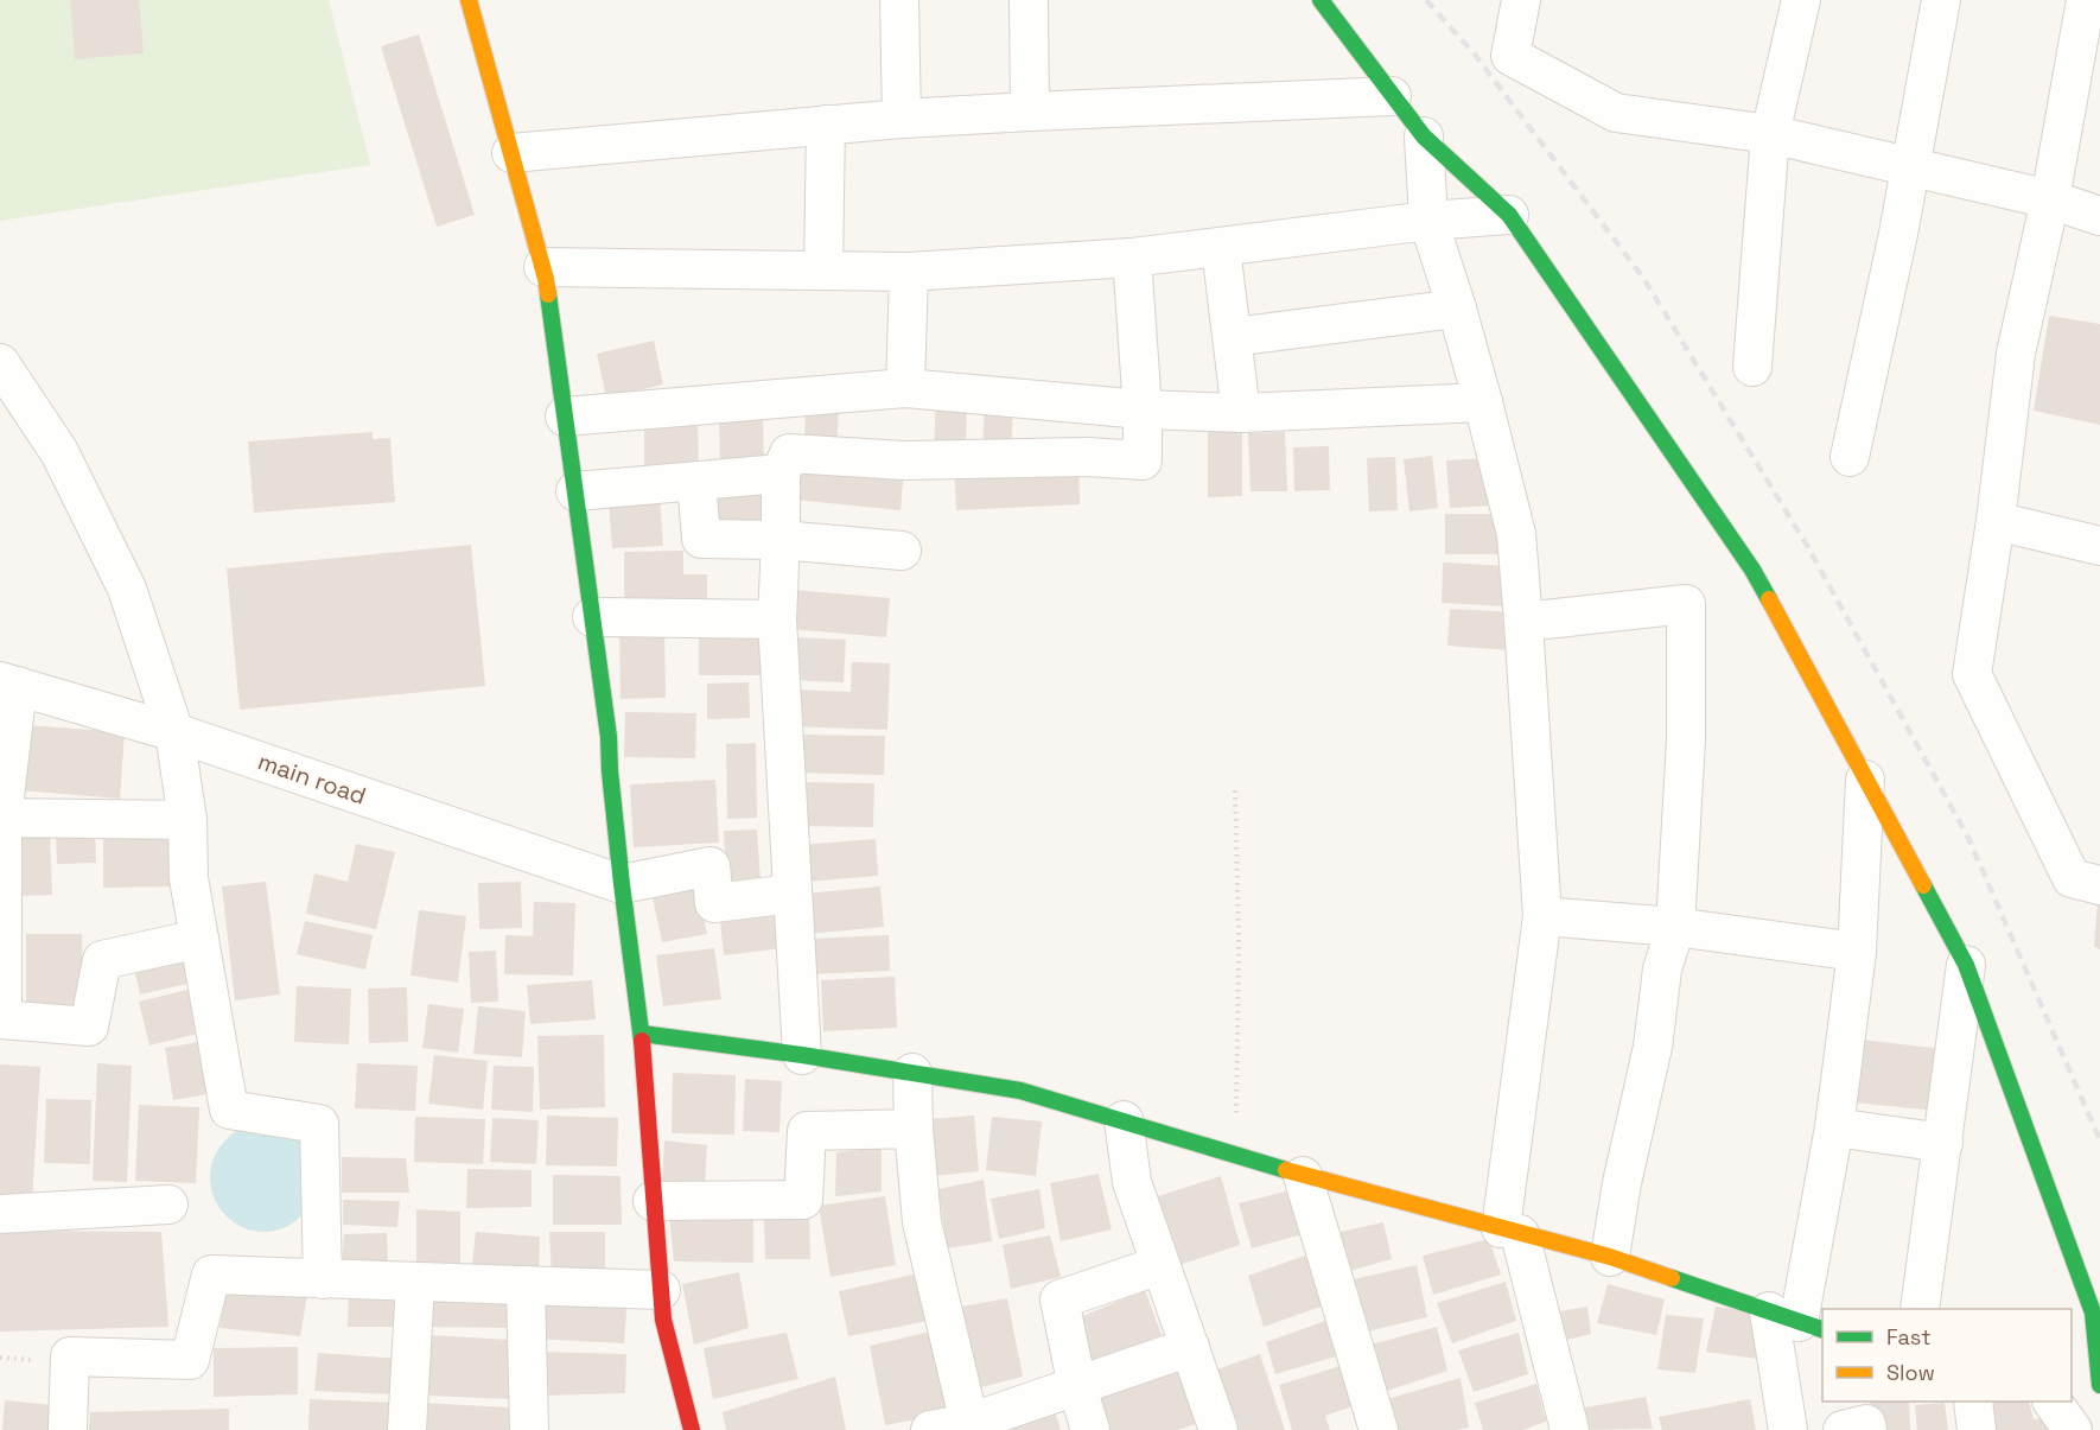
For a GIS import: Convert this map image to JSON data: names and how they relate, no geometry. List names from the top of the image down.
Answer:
{
  "streets": {
    "street": ["main road"]
  },
  "legend": ["Fast", "Slow"]
}
